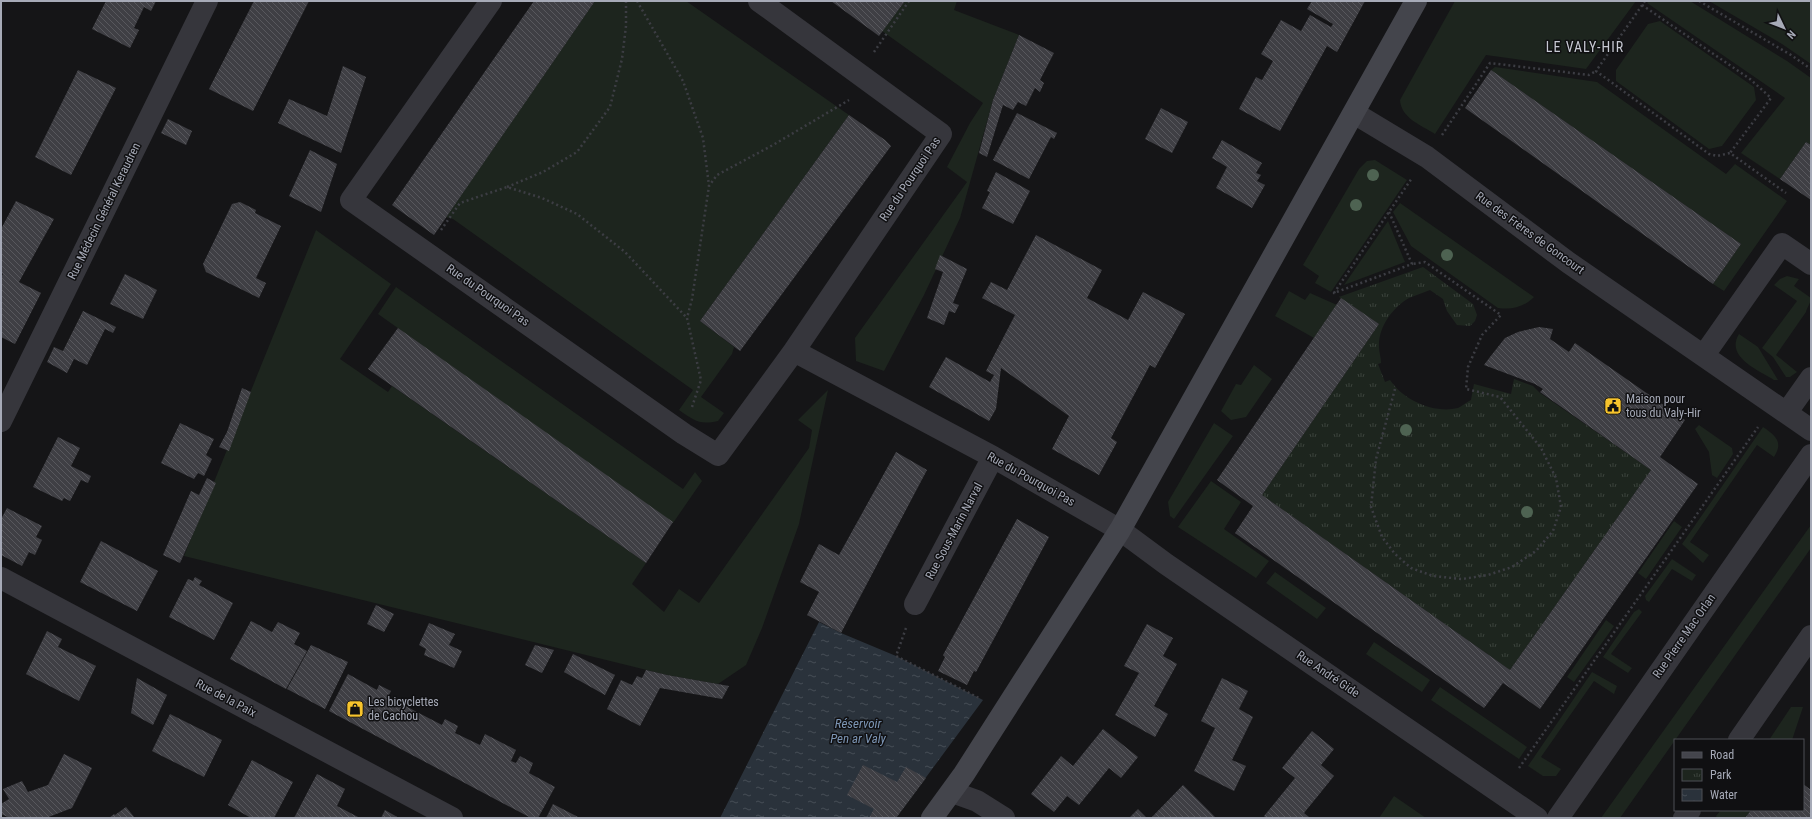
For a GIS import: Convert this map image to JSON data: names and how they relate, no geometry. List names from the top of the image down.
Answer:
{
  "streets": {
    "street": [
      "Rue du Pourquoi Pas",
      "Rue Médecin Général Keraudren",
      "Rue des Frères de Goncourt",
      "Rue Sous-Marin Narval",
      "Rue Pierre Mac Orlan",
      "Rue André Gide",
      "Rue de la Paix"
    ]
  },
  "crossings": [
    ["Rue du Pourquoi Pas", "Rue Sous-Marin Narval"],
    ["Rue du Pourquoi Pas", "Rue André Gide"]
  ],
  "districts": ["LE VALY-HIR"],
  "water": ["Réservoir Pen ar Valy"],
  "places": {
    "public building": ["Maison pour tous du Valy-Hir"],
    "shop": ["Les bicyclettes de Cachou"]
  },
  "legend": ["Road", "Park", "Water"],
  "north": "bottom right"
}
